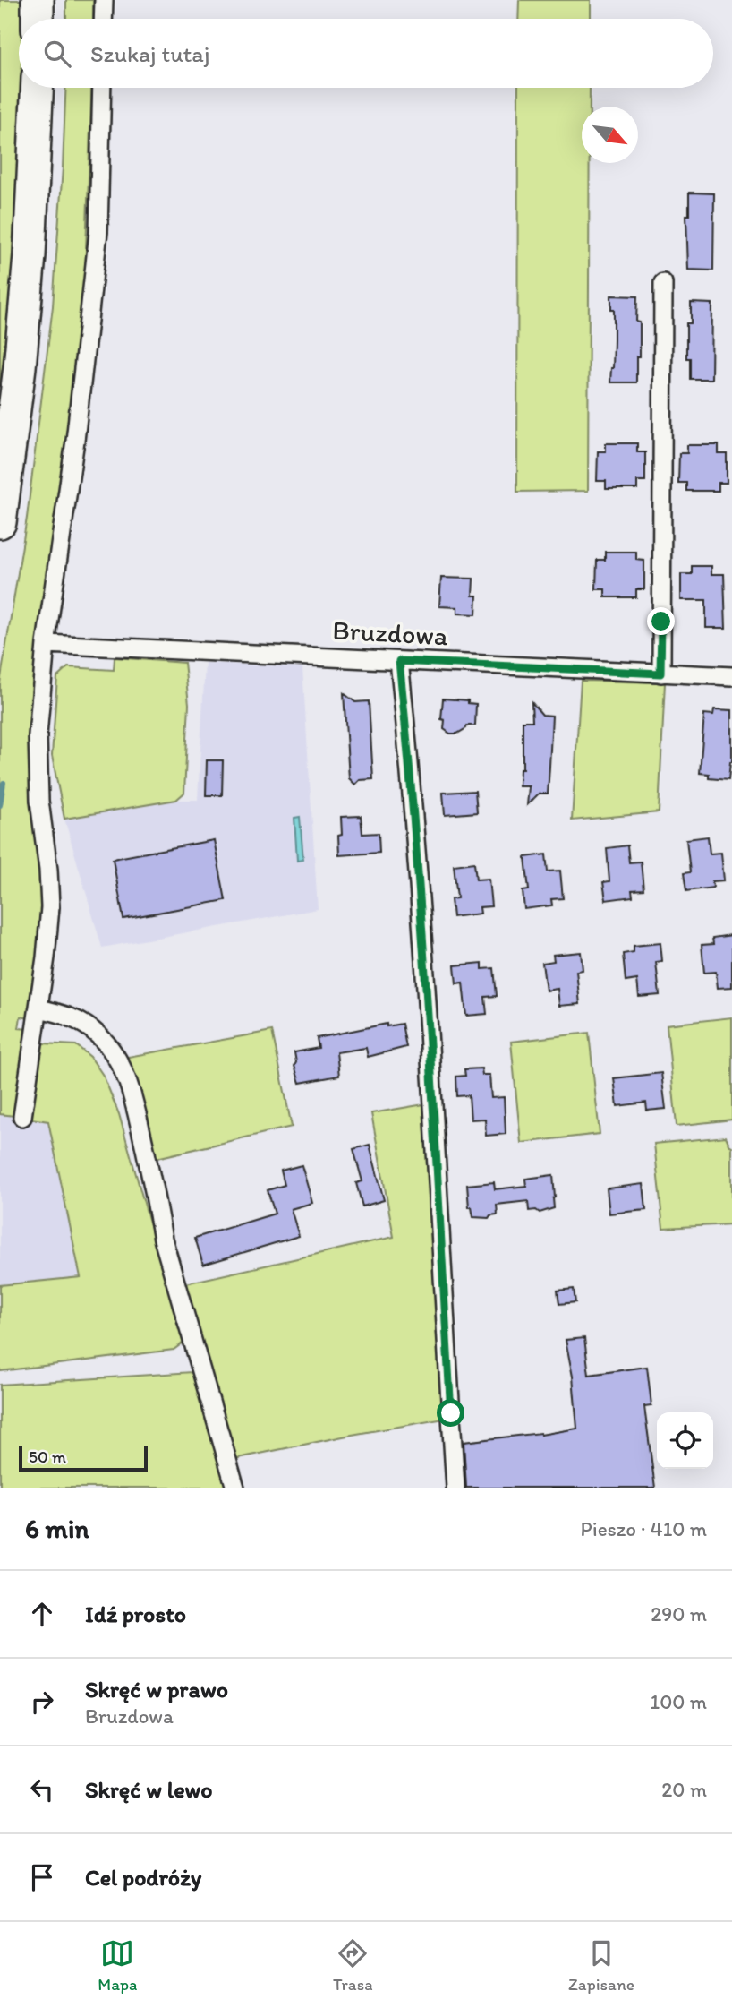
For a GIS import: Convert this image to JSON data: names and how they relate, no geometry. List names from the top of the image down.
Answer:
{
  "streets": {
    "street": ["Bruzdowa"]
  },
  "scale_bar": "50 m",
  "north": "bottom right",
  "page": {
    "search": "Szukaj tutaj",
    "scale": "50 m",
    "heading": ["6 min", "Pieszo · 410 m"],
    "list": [
      ["Idź prosto", "290 m"],
      ["Skręć w prawo", "Bruzdowa", "100 m"],
      ["Skręć w lewo", "20 m"],
      "Cel podróży"
    ],
    "nav": ["Mapa", "Trasa", "Zapisane"]
  }
}
